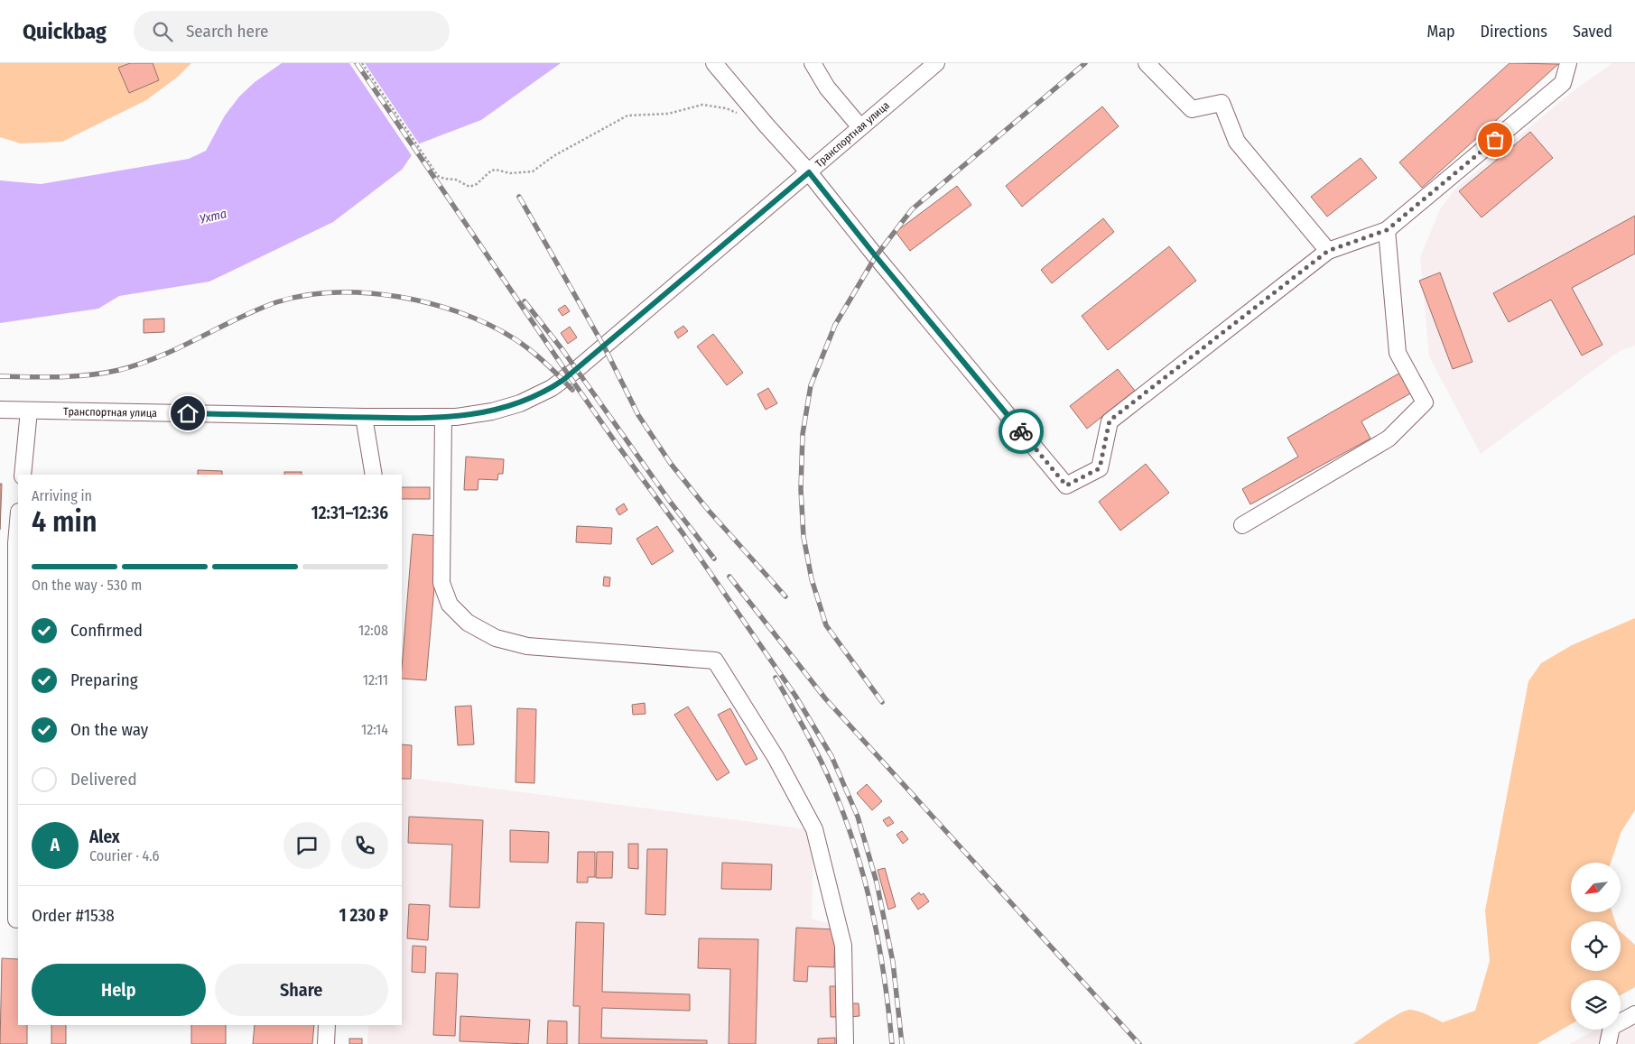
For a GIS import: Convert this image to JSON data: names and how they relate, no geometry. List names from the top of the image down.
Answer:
{
  "streets": {
    "street": ["Транспортная улица"]
  },
  "water": ["Ухта"],
  "north": "bottom left",
  "page": {
    "header": "Quickbag",
    "search": "Search here",
    "nav": ["Map", "Directions", "Saved"],
    "heading": ["4 min", "Arriving in", "12:31–12:36"],
    "panel": [
      "Alex",
      "Courier · 4.6",
      "Order #1538",
      "1 230 ₽"
    ],
    "bar": "On the way · 530 m",
    "list": [
      ["Confirmed", "12:08"],
      ["Preparing", "12:11"],
      ["On the way", "12:14"],
      "Delivered"
    ],
    "round": "A",
    "buttons": ["Help", "Share"]
  }
}
